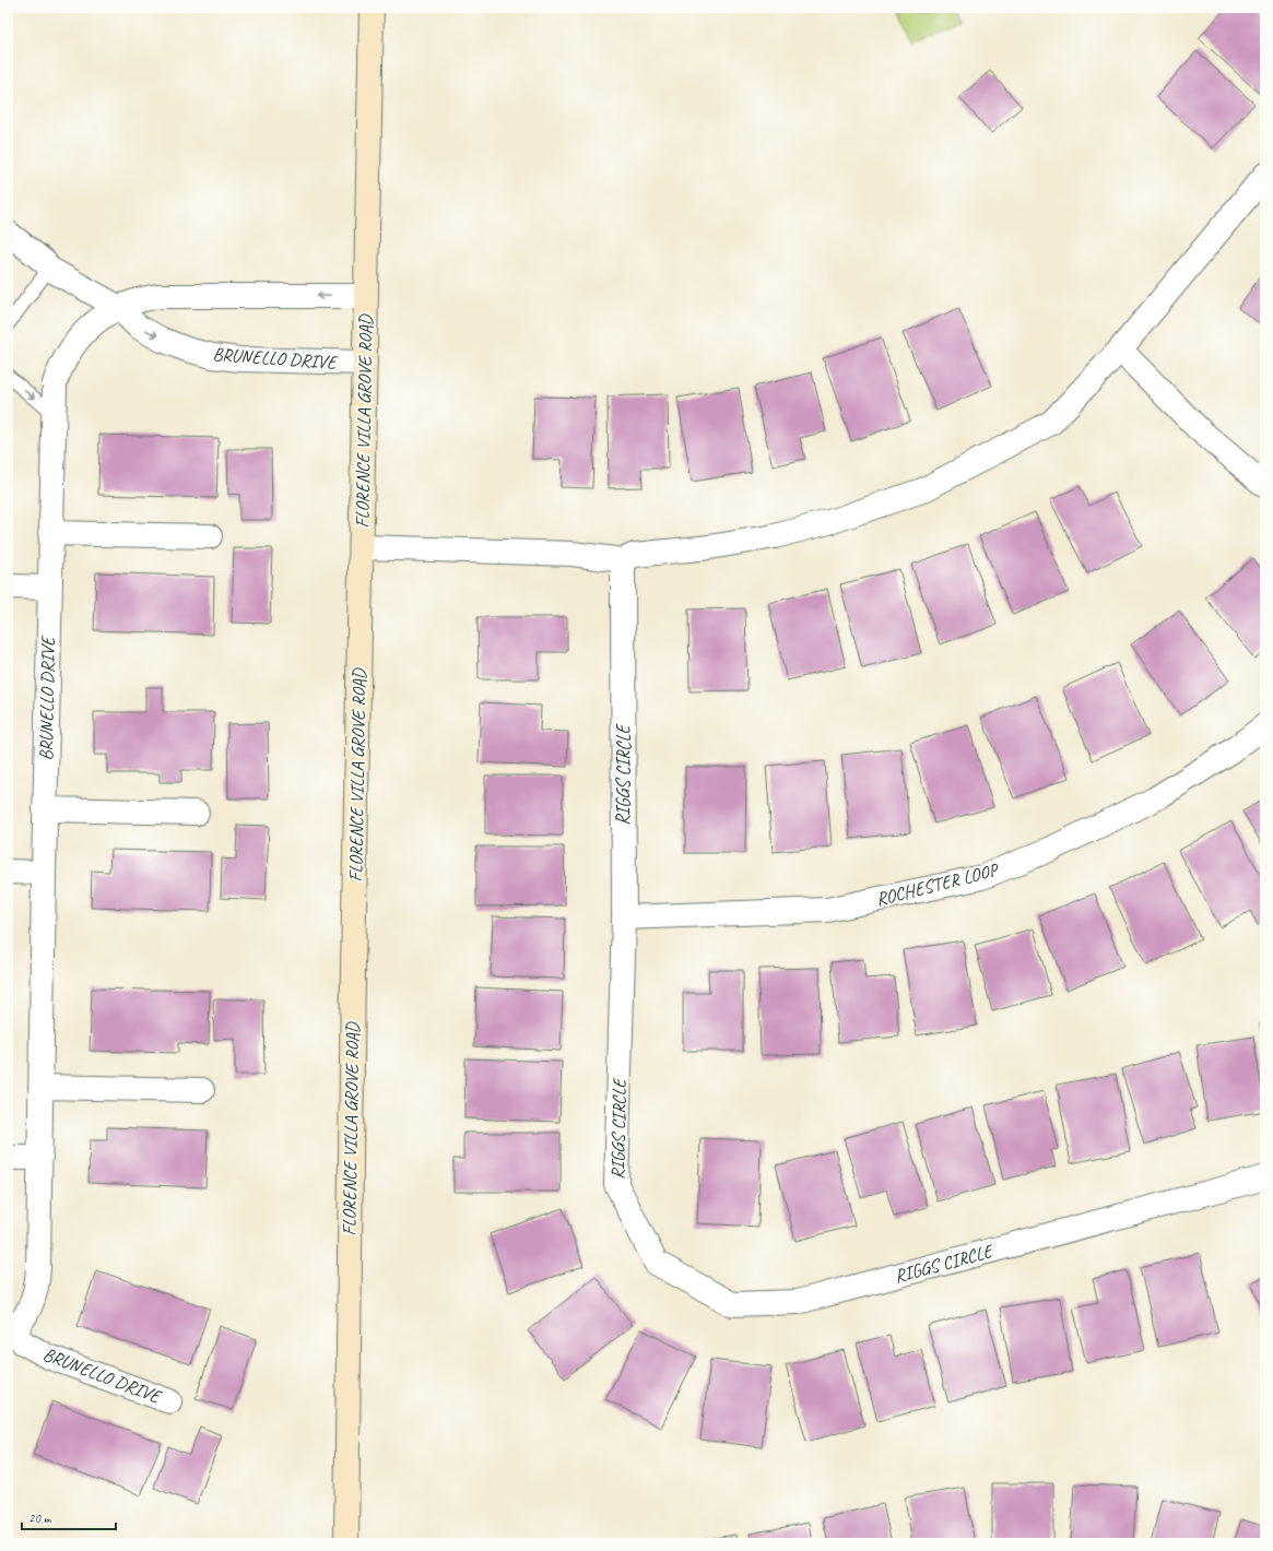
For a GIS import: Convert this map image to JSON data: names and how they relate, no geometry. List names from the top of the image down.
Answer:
{
  "streets": {
    "street": [
      "BRUNELLO DRIVE",
      "FLORENCE VILLA GROVE ROAD",
      "RIGGS CIRCLE",
      "ROCHESTER LOOP"
    ]
  },
  "crossings": [
    ["BRUNELLO DRIVE", "FLORENCE VILLA GROVE ROAD"],
    ["RIGGS CIRCLE", "ROCHESTER LOOP"]
  ],
  "scale_bar": "20 m"
}
